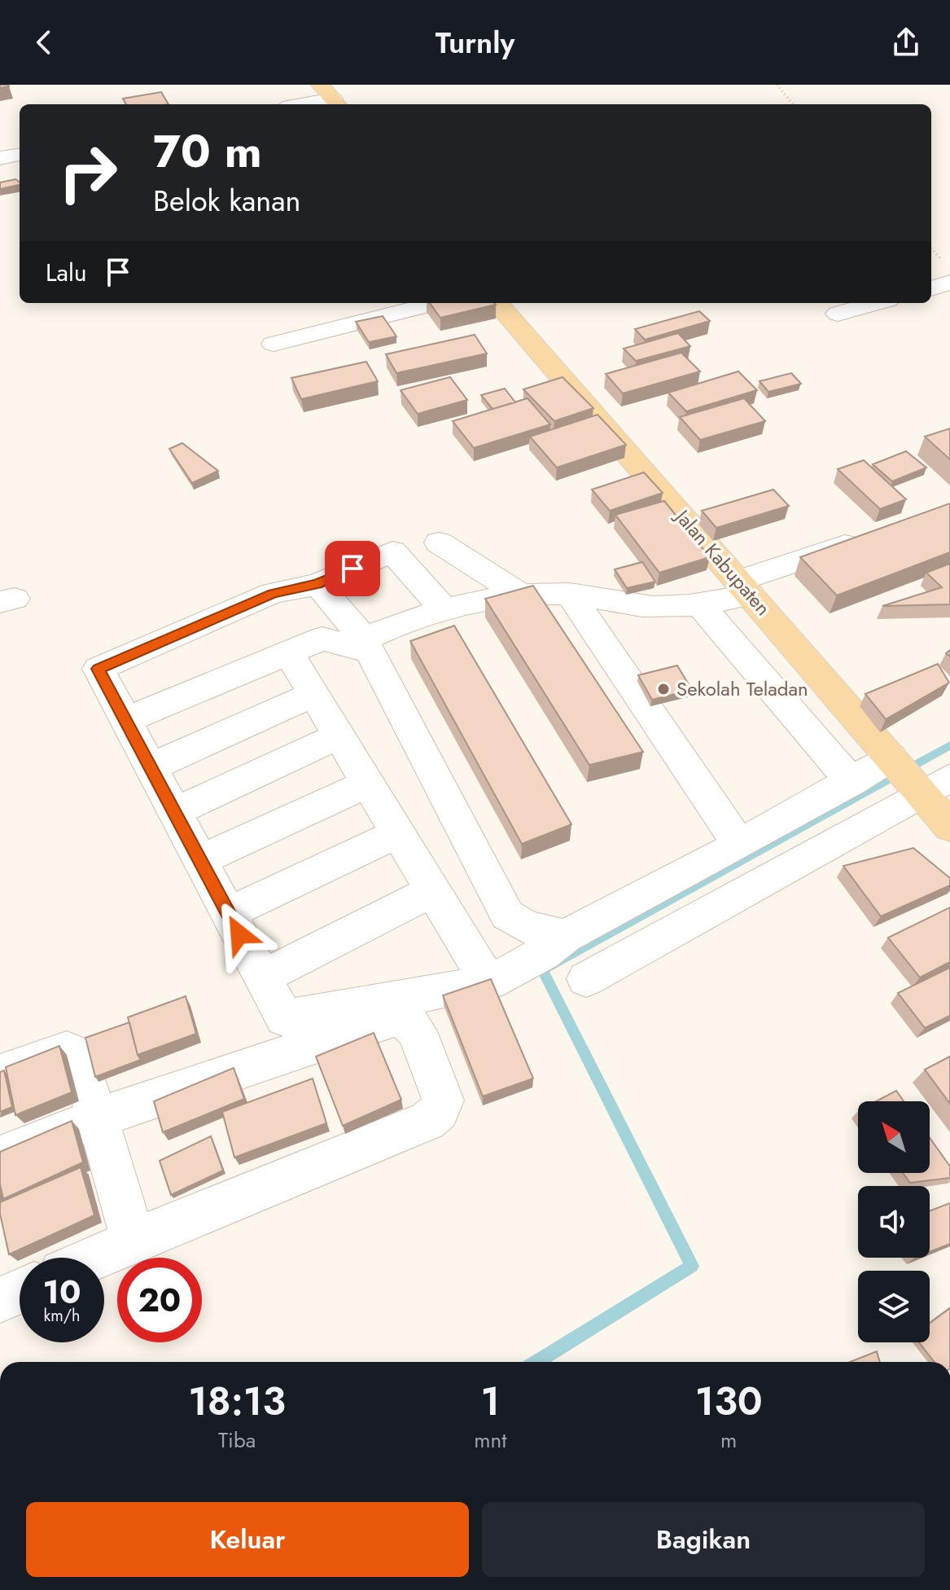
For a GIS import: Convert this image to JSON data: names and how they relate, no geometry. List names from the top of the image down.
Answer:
{
  "streets": {
    "main road": ["Jalan Kabupaten"]
  },
  "places": ["Sekolah Teladan"],
  "north": "top left",
  "page": {
    "header": "Turnly",
    "turn": ["70 m", "Belok kanan"],
    "then": "Lalu",
    "speed": "10 km/h",
    "limit": "20",
    "eta": [
      "18:13",
      "Tiba",
      "1",
      "mnt",
      "130",
      "m"
    ],
    "buttons": ["Keluar", "Bagikan"]
  }
}
